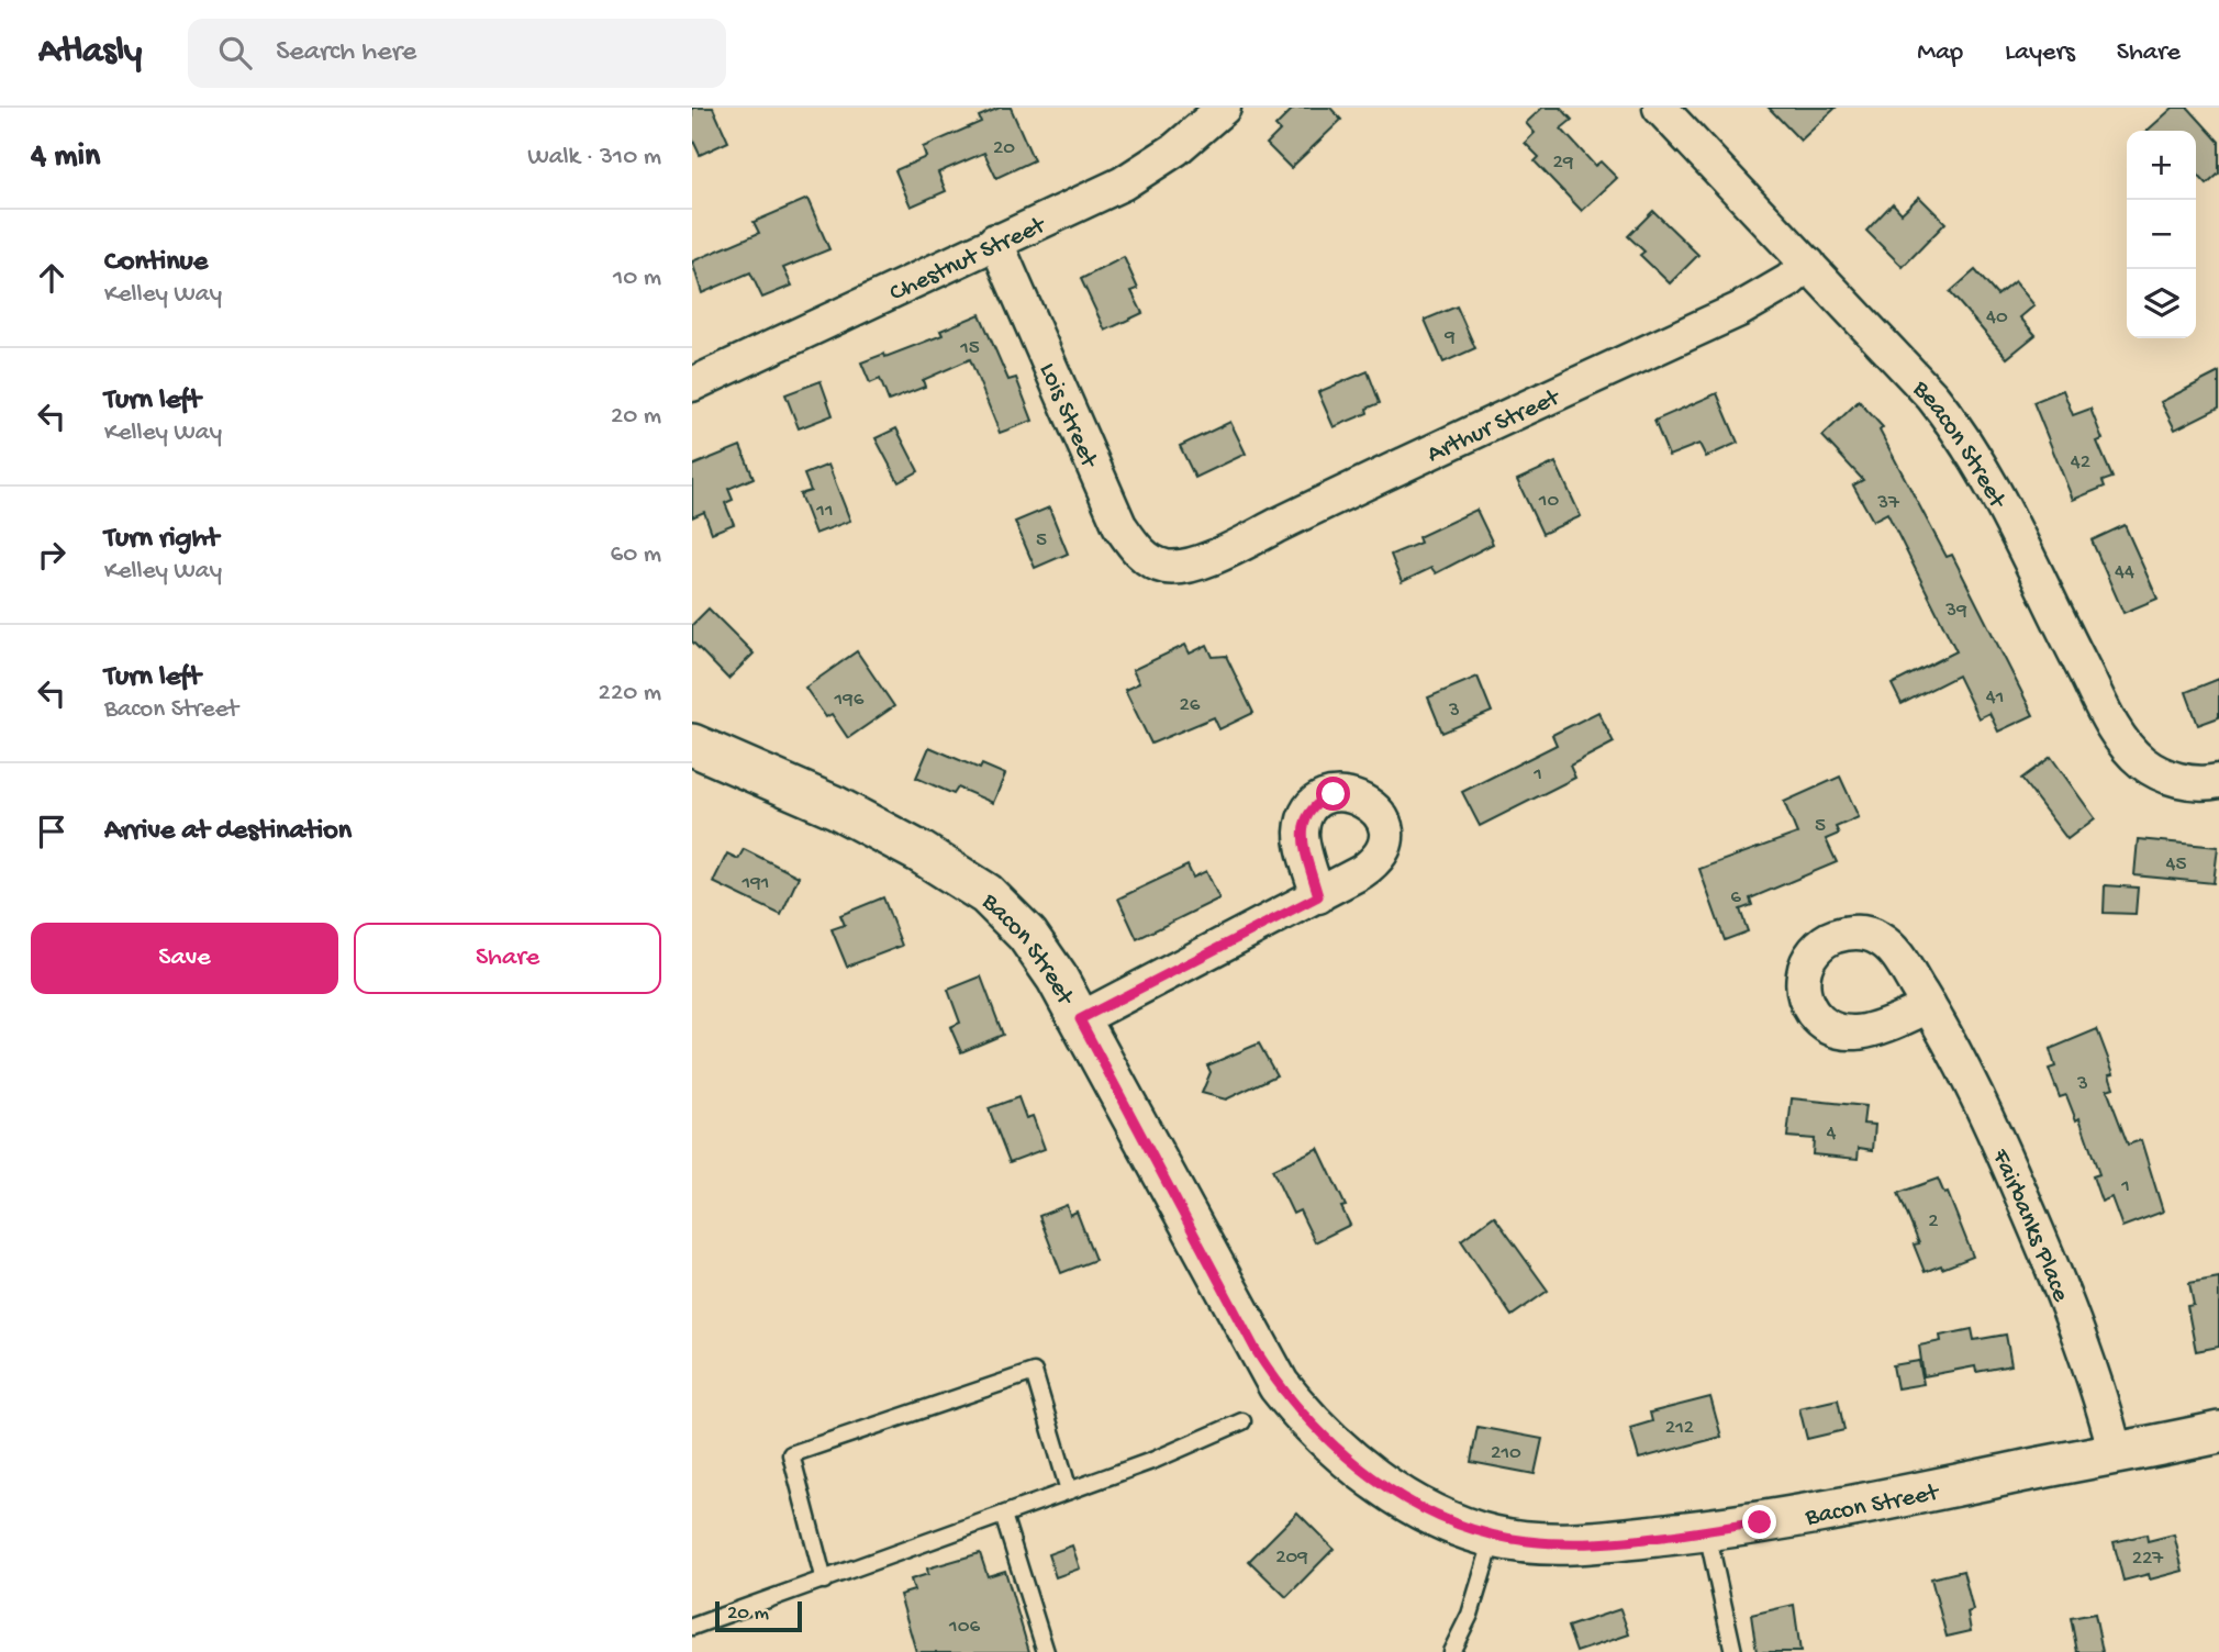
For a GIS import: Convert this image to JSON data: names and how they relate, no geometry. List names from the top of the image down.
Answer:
{
  "streets": {
    "street": [
      "Chestnut Street",
      "Lois Street",
      "Arthur Street",
      "Beacon Street",
      "Bacon Street",
      "Fairbanks Place"
    ]
  },
  "crossings": [
    ["Chestnut Street", "Lois Street"],
    ["Lois Street", "Arthur Street"],
    ["Arthur Street", "Beacon Street"],
    ["Bacon Street", "Fairbanks Place"]
  ],
  "house_numbers": [
    "20",
    "29",
    "40",
    "9",
    "15",
    "42",
    "10",
    "37",
    "11",
    "5",
    "44",
    "39",
    "41",
    "196",
    "26",
    "3",
    "1",
    "5",
    "45",
    "191",
    "6",
    "3",
    "4",
    "1",
    "2",
    "212",
    "210",
    "209",
    "227",
    "106"
  ],
  "scale_bar": "20 m",
  "page": {
    "header": "Atlasly",
    "search": "Search here",
    "nav": ["Map", "Layers", "Share"],
    "heading": ["4 min", "Walk · 310 m"],
    "map_buttons": ["+", "−"],
    "list": [
      ["Continue", "Kelley Way", "10 m"],
      ["Turn left", "Kelley Way", "20 m"],
      ["Turn right", "Kelley Way", "60 m"],
      ["Turn left", "Bacon Street", "220 m"],
      "Arrive at destination"
    ],
    "buttons": ["Save", "Share"],
    "scale": "20 m"
  }
}
